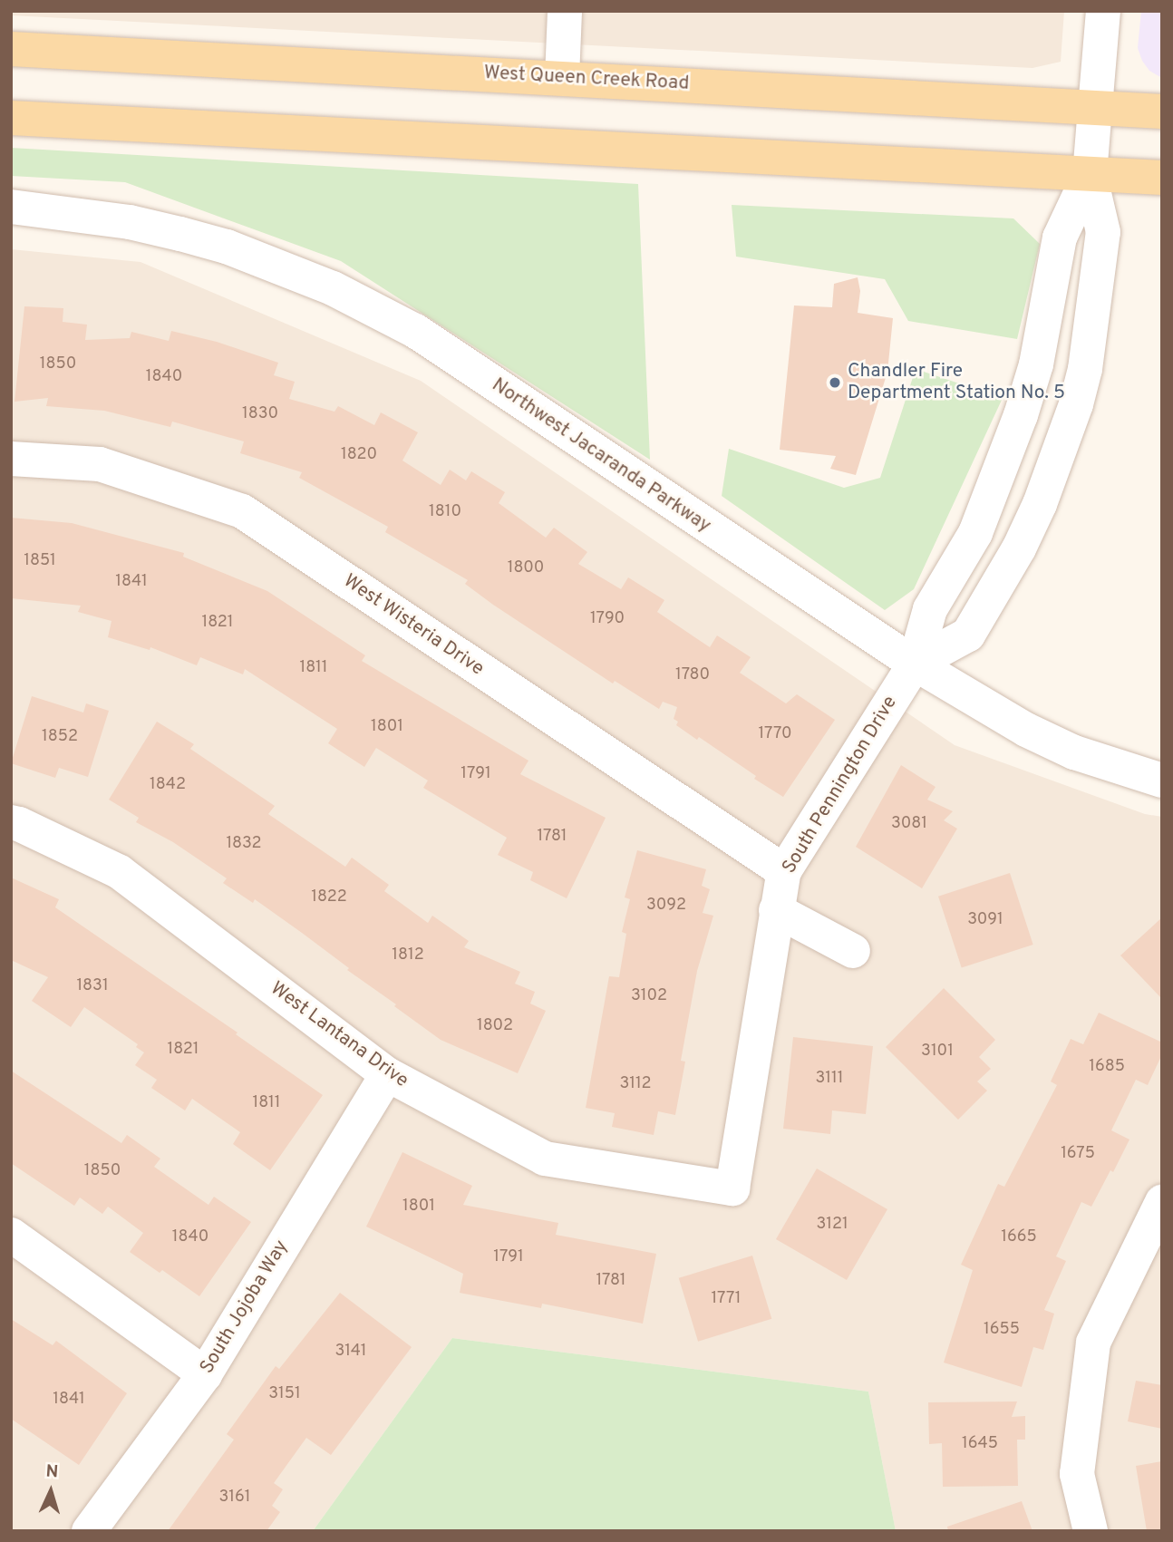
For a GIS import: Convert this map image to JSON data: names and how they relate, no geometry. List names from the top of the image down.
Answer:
{
  "streets": {
    "main road": ["West Queen Creek Road"],
    "street": [
      "Northwest Jacaranda Parkway",
      "West Wisteria Drive",
      "South Pennington Drive",
      "West Lantana Drive",
      "South Jojoba Way"
    ]
  },
  "crossings": [
    ["West Queen Creek Road", "South Pennington Drive"],
    ["Northwest Jacaranda Parkway", "South Pennington Drive"],
    ["West Wisteria Drive", "South Pennington Drive"],
    ["South Pennington Drive", "West Lantana Drive"],
    ["West Lantana Drive", "South Jojoba Way"]
  ],
  "places": ["Chandler Fire Department Station No. 5"],
  "house_numbers": [
    "1850",
    "1840",
    "1830",
    "1820",
    "1810",
    "1851",
    "1800",
    "1841",
    "1790",
    "1821",
    "1811",
    "1780",
    "1801",
    "1770",
    "1852",
    "1791",
    "1842",
    "3081",
    "1781",
    "1832",
    "1822",
    "3092",
    "3091",
    "1812",
    "1831",
    "3102",
    "1802",
    "1821",
    "3101",
    "1685",
    "3111",
    "3112",
    "1811",
    "1675",
    "1850",
    "1801",
    "3121",
    "1840",
    "1665",
    "1791",
    "1781",
    "1771",
    "1655",
    "3141",
    "3151",
    "1841",
    "1645",
    "3161"
  ],
  "north": "top"
}
